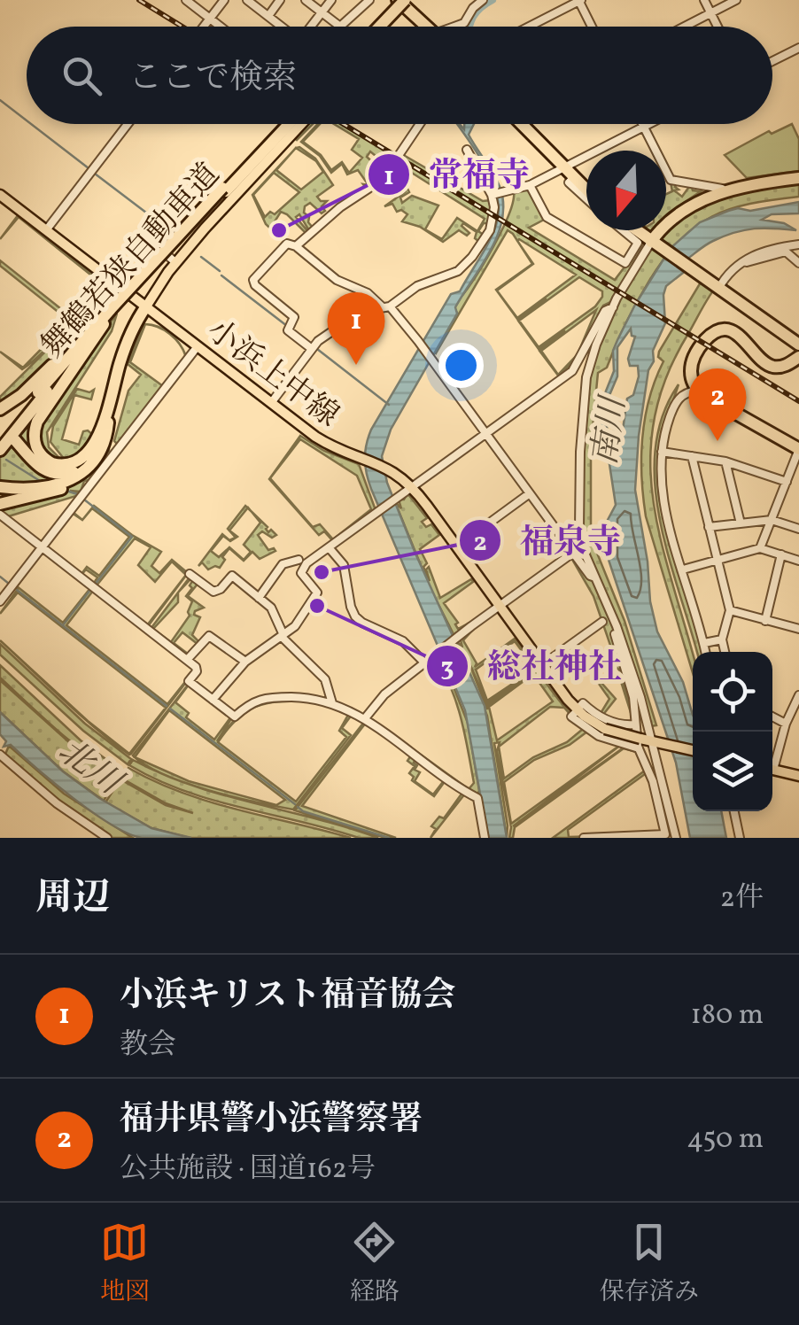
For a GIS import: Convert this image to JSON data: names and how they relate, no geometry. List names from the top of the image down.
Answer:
{
  "streets": {
    "highway": ["舞鶴若狭自動車道"],
    "main road": ["小浜上中線"]
  },
  "water": ["南川", "北川"],
  "places": ["常福寺", "福泉寺", "総社神社"],
  "north": "bottom",
  "page": {
    "search": "ここで検索",
    "pins": ["1", "2"],
    "heading": ["周辺", "2件"],
    "list": [
      {
        "mark": "1",
        "name": "小浜キリスト福音協会",
        "note": "教会",
        "value": "180 m"
      },
      {
        "mark": "2",
        "name": "福井県警小浜警察署",
        "note": "公共施設 · 国道162号",
        "value": "450 m"
      }
    ],
    "nav": ["地図", "経路", "保存済み"]
  }
}
